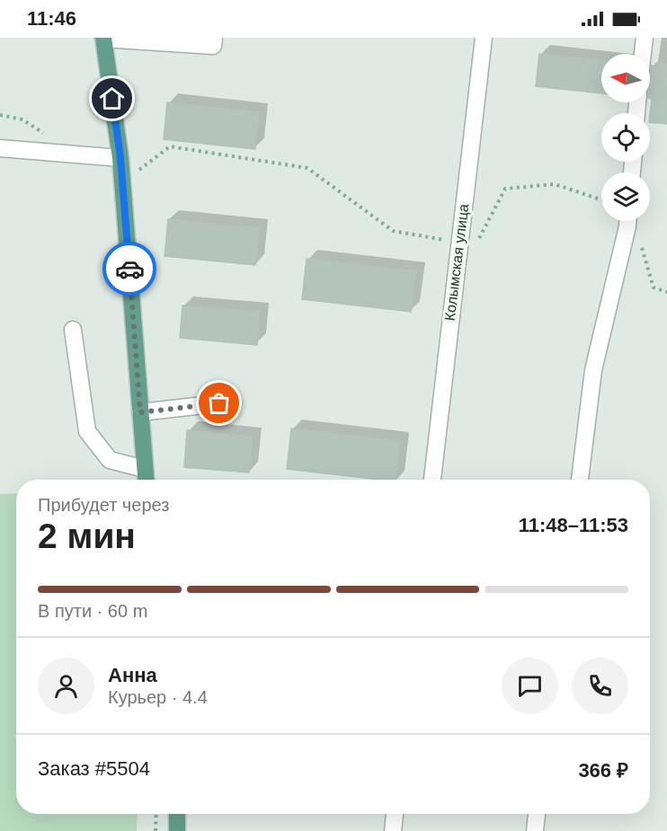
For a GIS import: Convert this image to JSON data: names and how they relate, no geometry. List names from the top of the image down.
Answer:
{
  "streets": {
    "street": ["Колымская улица"]
  },
  "north": "left",
  "page": {
    "status": "11:46",
    "heading": ["2 мин", "Прибудет через", "11:48–11:53"],
    "panel": [
      "Анна",
      "Курьер · 4.4",
      "Заказ #5504",
      "366 ₽"
    ],
    "bar": "В пути · 60 m"
  }
}
